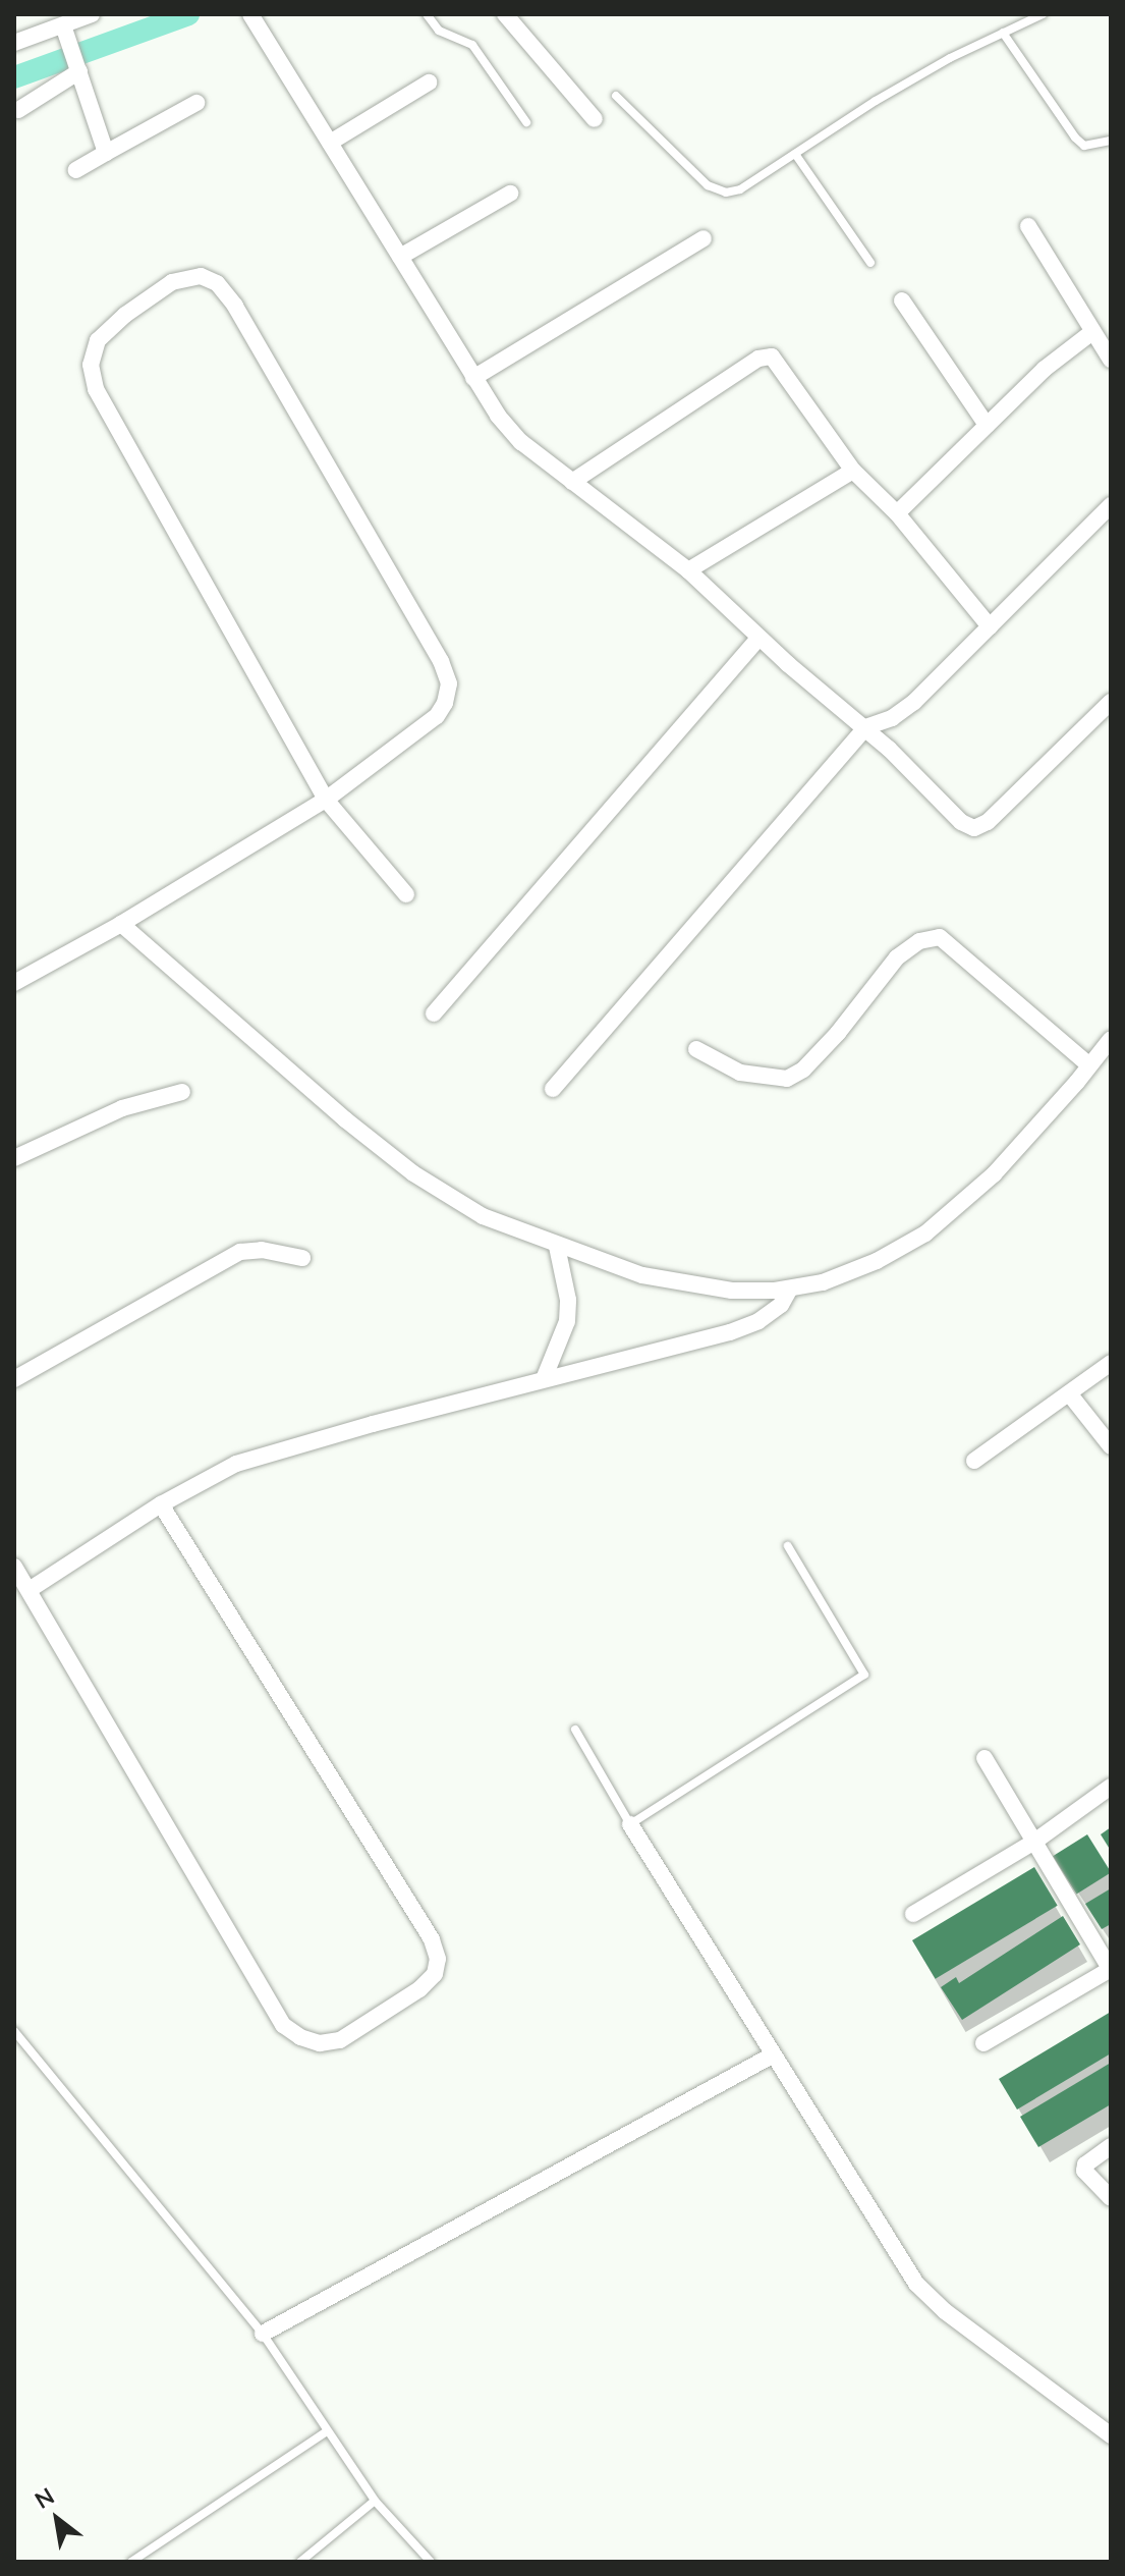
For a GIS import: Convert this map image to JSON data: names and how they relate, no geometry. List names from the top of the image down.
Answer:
{
  "north": "top left"
}
